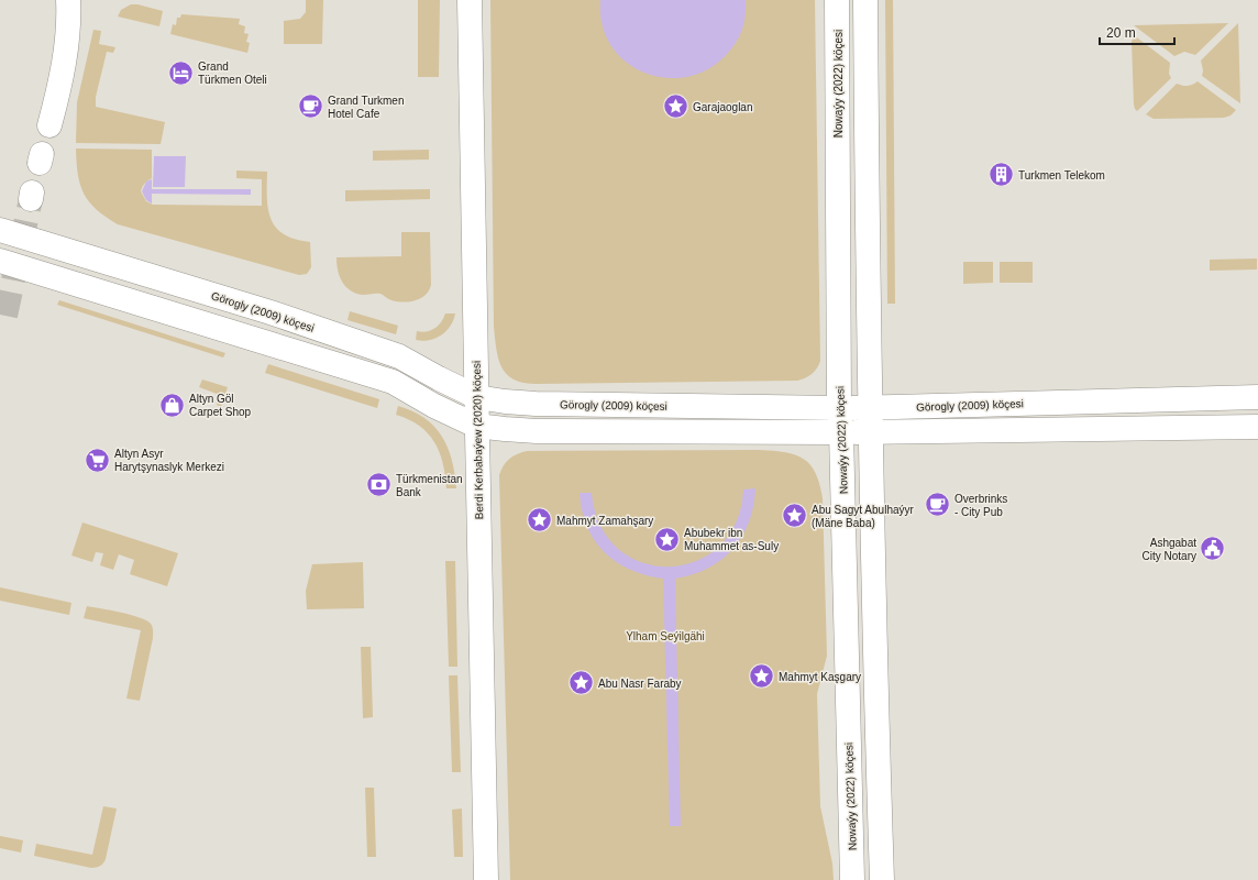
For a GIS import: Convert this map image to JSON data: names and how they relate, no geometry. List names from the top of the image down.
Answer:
{
  "streets": {
    "street": ["Nowaýy (2022) köçesi", "Görogly (2009) köçesi", "Berdi Kerbabaýew (2020) köçesi"]
  },
  "crossings": [
    ["Nowaýy (2022) köçesi", "Görogly (2009) köçesi"],
    ["Görogly (2009) köçesi", "Berdi Kerbabaýew (2020) köçesi"]
  ],
  "parks": ["Ylham Seýilgähi"],
  "places": {
    "hotel": ["Grand Türkmen Oteli"],
    "cafe": ["Grand Turkmen Hotel Cafe", "Overbrinks - City Pub"],
    "place": [
      "Garajaoglan",
      "Abu Sagyt Abulhaýyr (Mäne Baba)",
      "Mahmyt Zamahşary",
      "Abubekr ibn Muhammet as-Suly",
      "Mahmyt Kaşgary",
      "Abu Nasr Faraby"
    ],
    "building": ["Turkmen Telekom"],
    "shop": ["Altyn Göl Carpet Shop"],
    "supermarket": ["Altyn Asyr Harytşynaslyk Merkezi"],
    "bank": ["Türkmenistan Bank"],
    "public building": ["Ashgabat City Notary"]
  },
  "scale_bar": "20 m"
}
